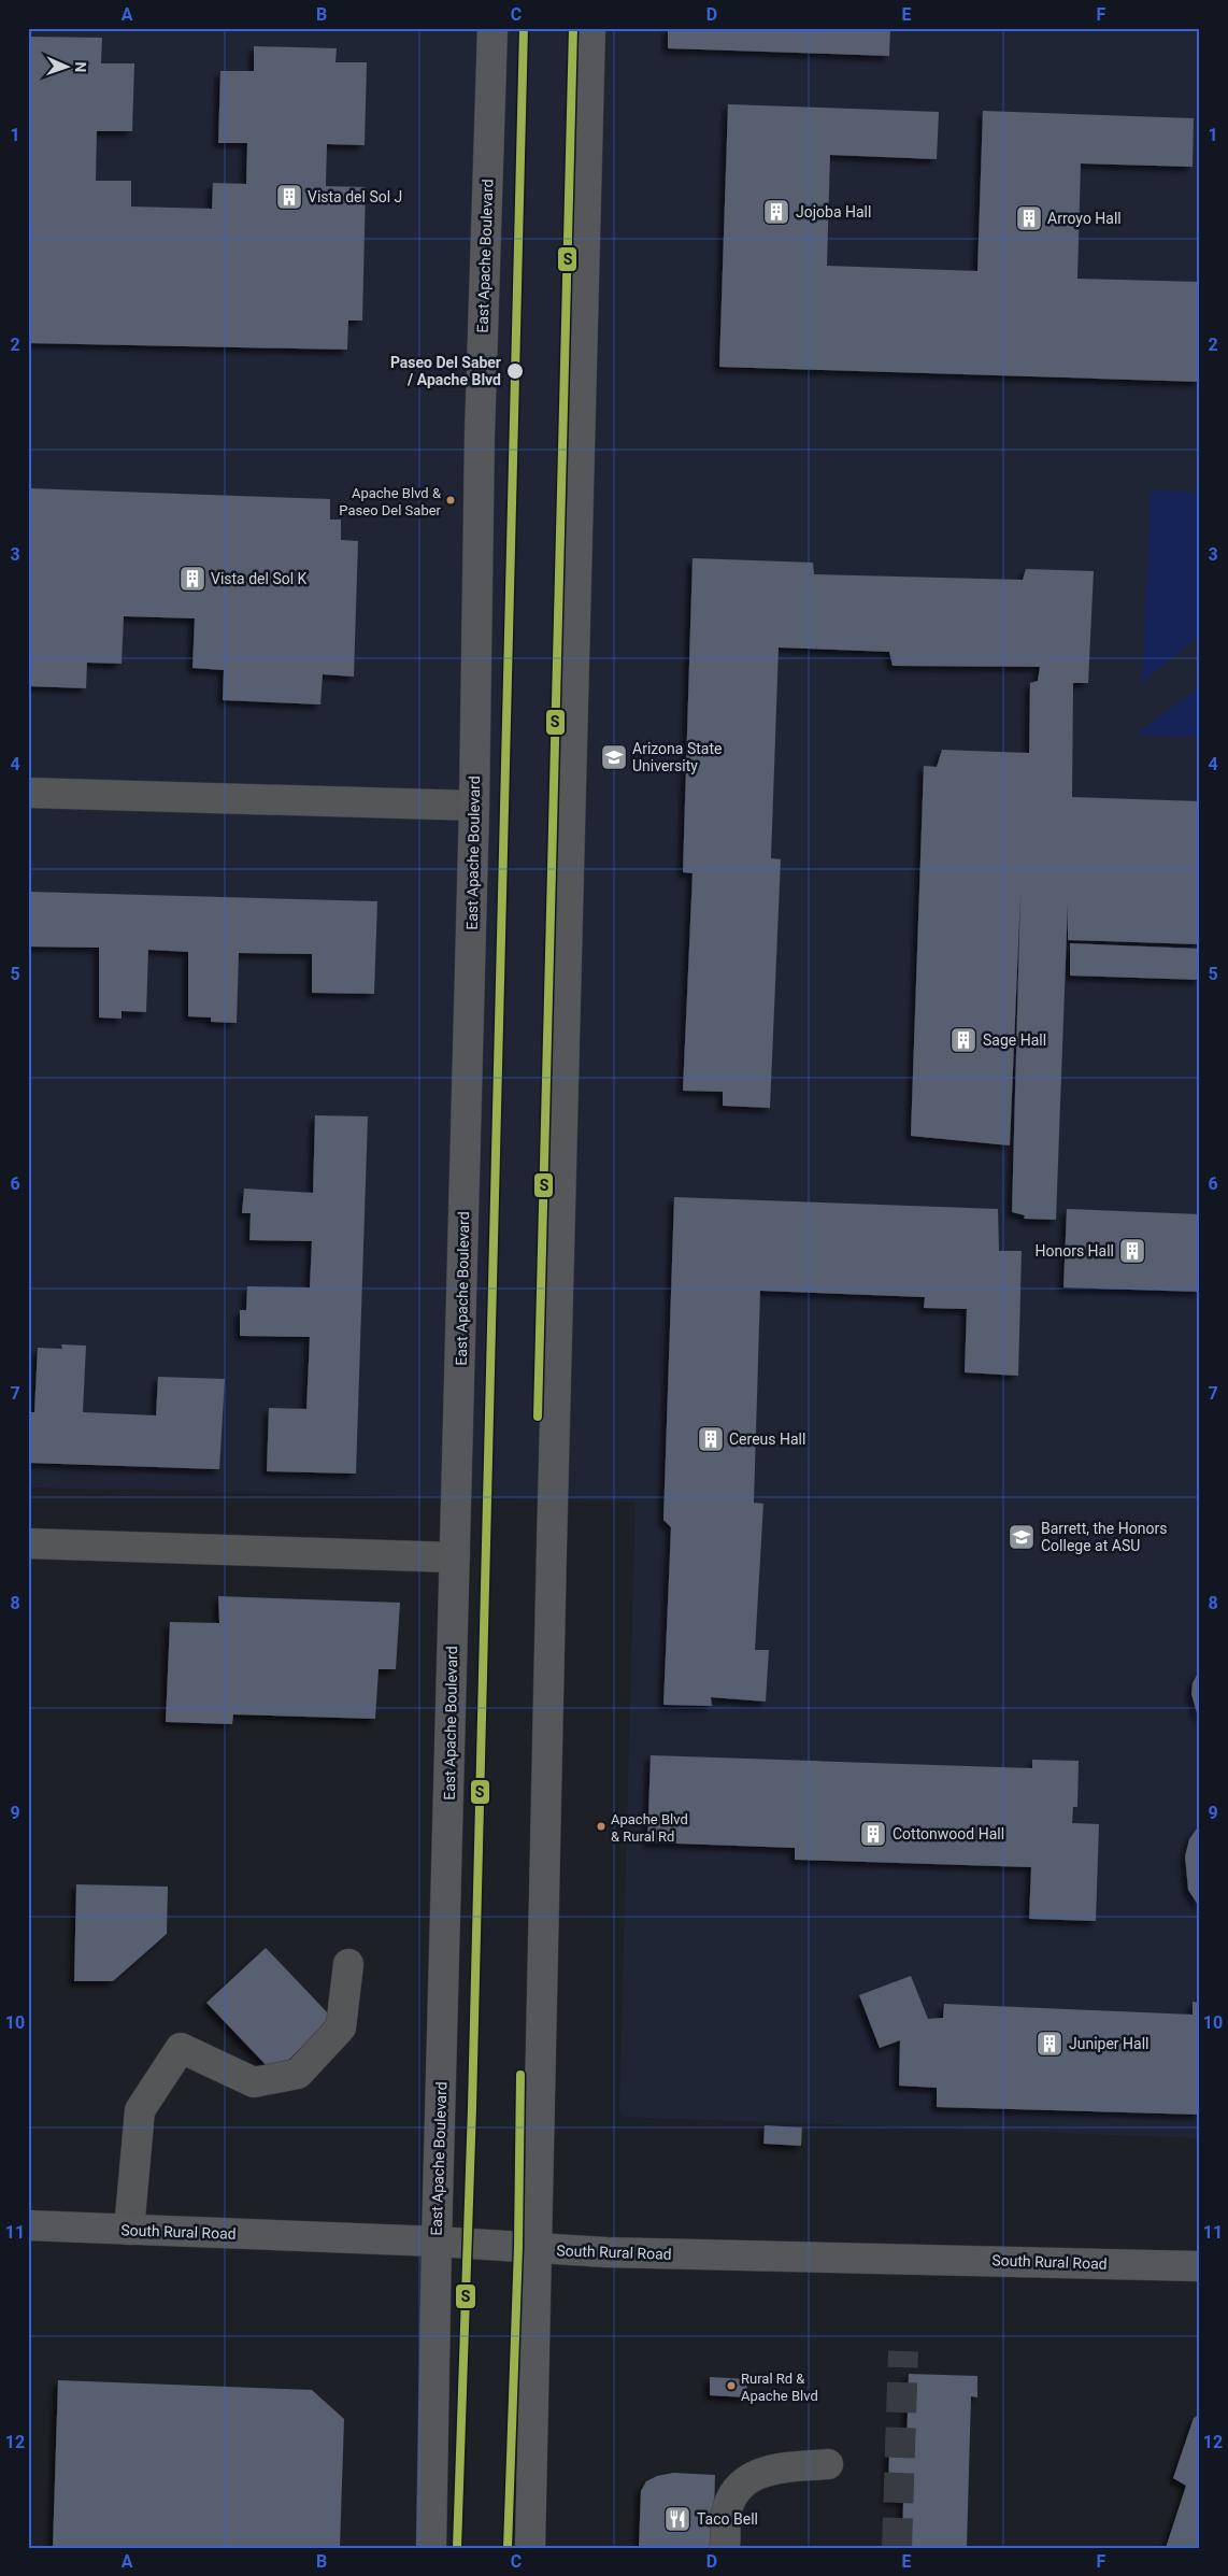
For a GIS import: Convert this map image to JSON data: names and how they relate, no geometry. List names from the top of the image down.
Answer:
{
  "streets": {
    "main road": ["East Apache Boulevard", "South Rural Road"]
  },
  "crossings": [
    ["East Apache Boulevard", "South Rural Road"]
  ],
  "places": {
    "building": [
      "Vista del Sol J",
      "Jojoba Hall",
      "Arroyo Hall",
      "Vista del Sol K",
      "Sage Hall",
      "Honors Hall",
      "Cereus Hall",
      "Cottonwood Hall",
      "Juniper Hall"
    ],
    "other": [
      "Paseo Del Saber / Apache Blvd",
      "Apache Blvd & Paseo Del Saber",
      "Apache Blvd & Rural Rd",
      "Rural Rd & Apache Blvd"
    ],
    "school or university": ["Arizona State University", "Barrett, the Honors College at ASU"],
    "restaurant": ["Taco Bell"]
  },
  "lines": ["transit line S"],
  "north": "right",
  "grid": {
    "columns": [
      "A",
      "B",
      "C",
      "D",
      "E",
      "F"
    ],
    "rows": [
      "1",
      "2",
      "3",
      "4",
      "5",
      "6",
      "7",
      "8",
      "9",
      "10",
      "11",
      "12"
    ]
  }
}
